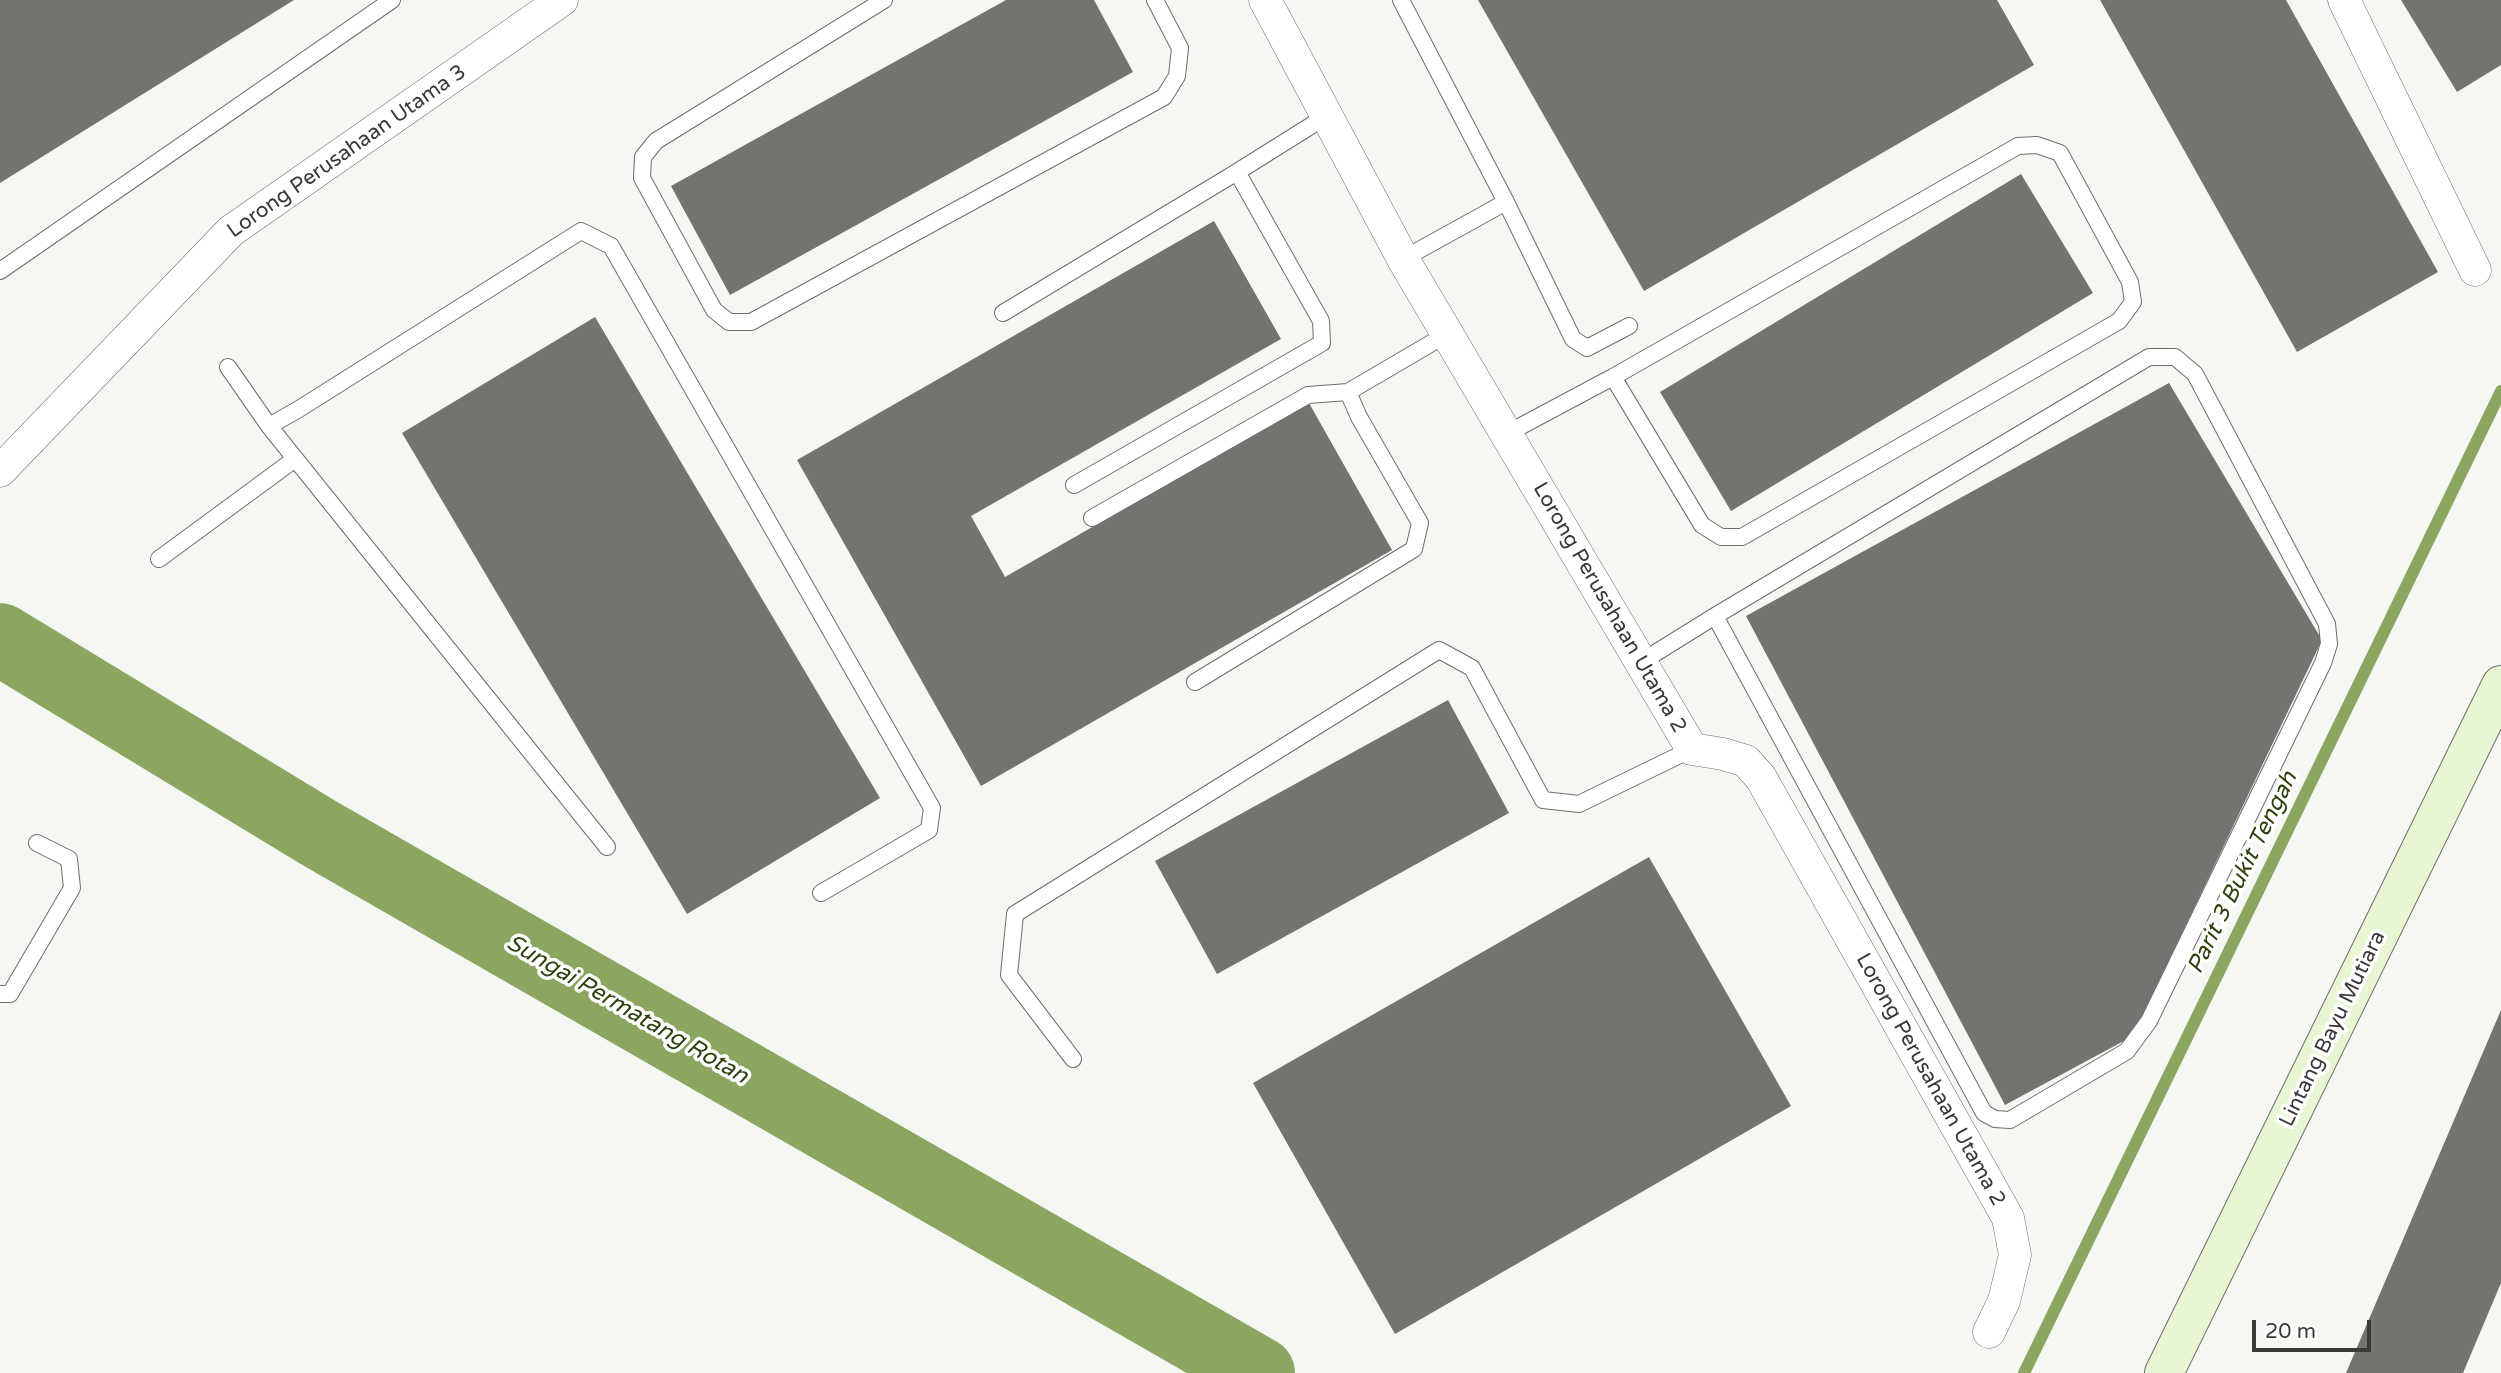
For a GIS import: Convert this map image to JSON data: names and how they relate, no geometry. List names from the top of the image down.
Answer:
{
  "streets": {
    "street": ["Lorong Perusahaan Utama 3", "Lorong Perusahaan Utama 2", "Lintang Bayu Mutiara"]
  },
  "water": ["Parit 3 Bukit Tengah", "Sungai Permatang Rotan"],
  "scale_bar": "20 m"
}
